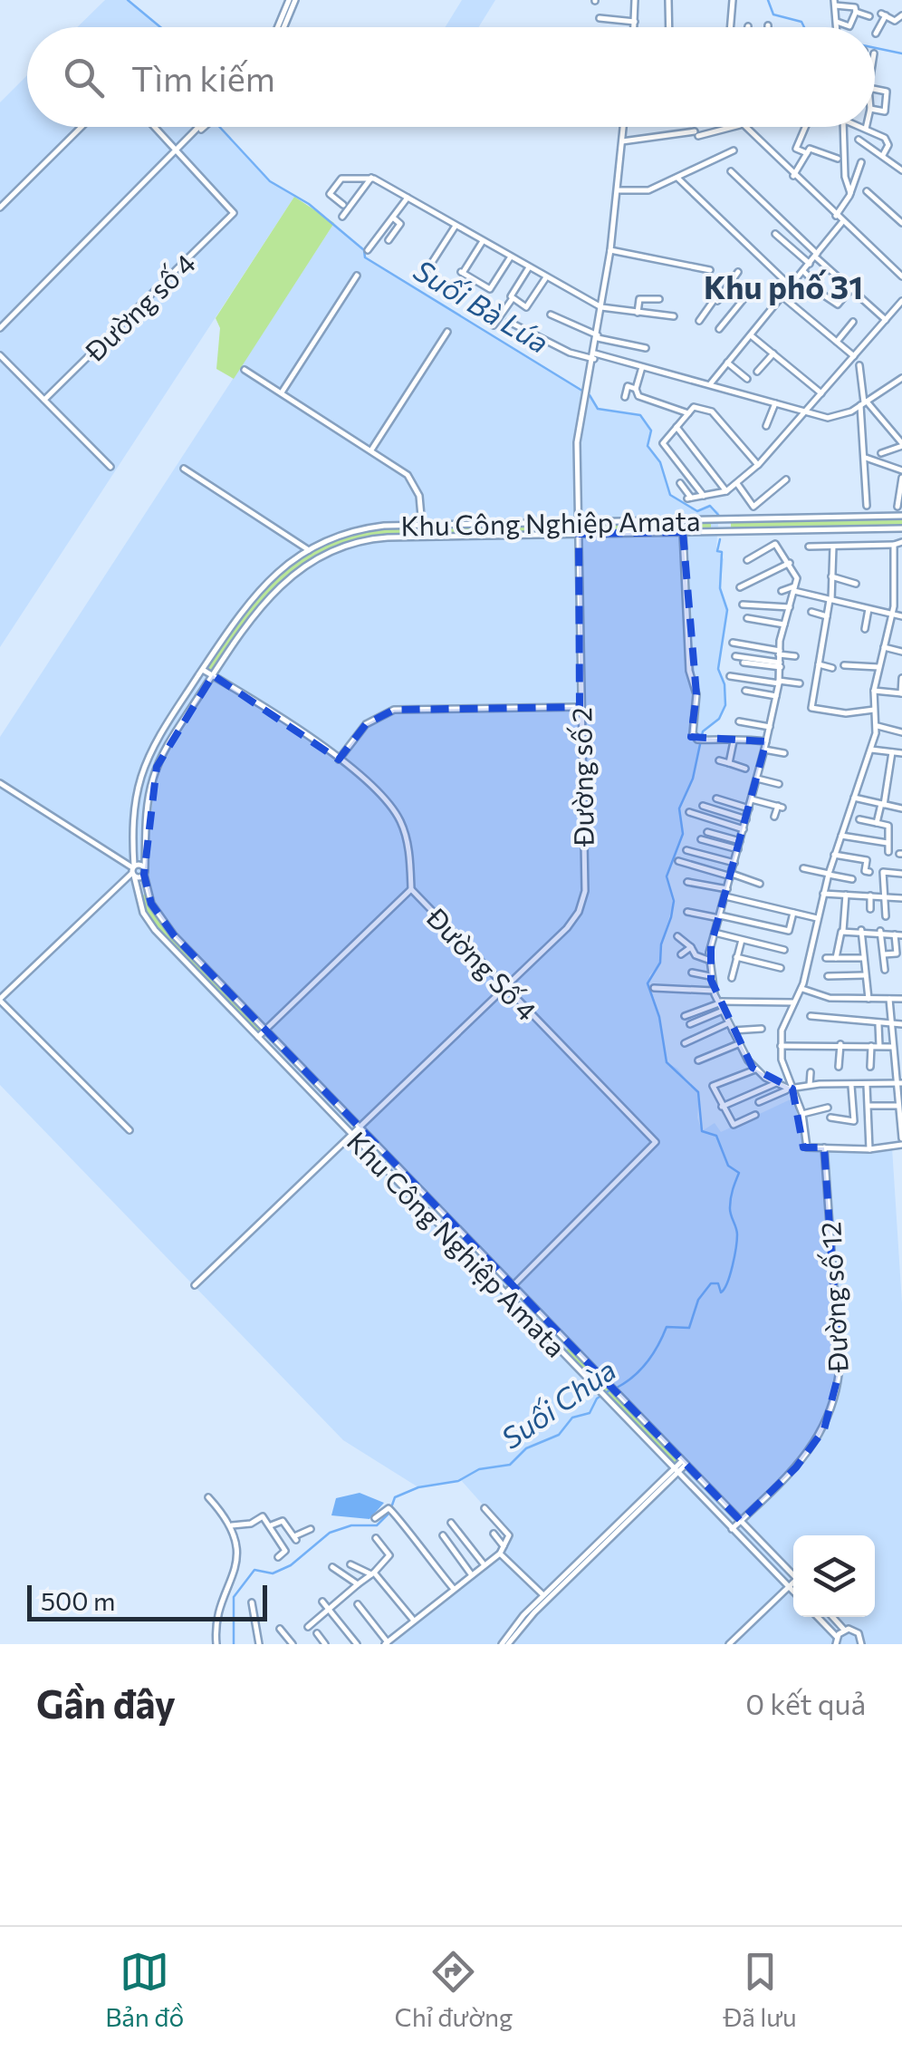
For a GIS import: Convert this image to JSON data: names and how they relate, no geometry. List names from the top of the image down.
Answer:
{
  "streets": {
    "street": [
      "Đường số 4",
      "Khu Công Nghiệp Amata",
      "Đường số 2",
      "Đường Số 4",
      "Đường số 12"
    ]
  },
  "crossings": [
    ["Khu Công Nghiệp Amata", "Đường số 2"],
    ["Khu Công Nghiệp Amata", "Đường Số 4"],
    ["Khu Công Nghiệp Amata", "Đường số 12"],
    ["Đường số 2", "Đường Số 4"]
  ],
  "districts": ["Khu phố 31"],
  "water": ["Suối Bà Lúa", "Suối Chùa"],
  "scale_bar": "500 m",
  "page": {
    "search": "Tìm kiếm",
    "scale": "500 m",
    "heading": ["Gần đây", "0 kết quả"],
    "nav": ["Bản đồ", "Chỉ đường", "Đã lưu"]
  }
}
